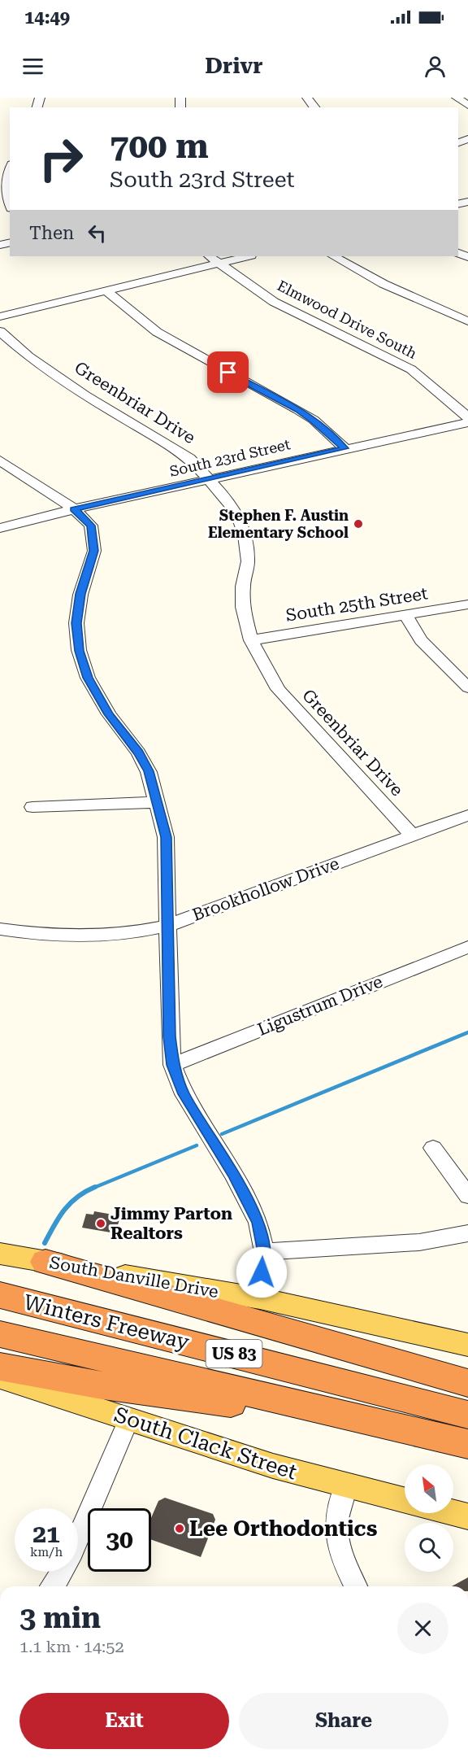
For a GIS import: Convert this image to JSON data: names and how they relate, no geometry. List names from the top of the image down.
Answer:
{
  "streets": {
    "highway": ["Winters Freeway", "US 83"],
    "main road": ["South Danville Drive", "South Clack Street"],
    "street": [
      "Elmwood Drive South",
      "Greenbriar Drive",
      "South 23rd Street",
      "South 25th Street",
      "Brookhollow Drive",
      "Ligustrum Drive"
    ]
  },
  "crossings": [
    ["Greenbriar Drive", "South 23rd Street"],
    ["Greenbriar Drive", "South 25th Street"],
    ["Greenbriar Drive", "Brookhollow Drive"]
  ],
  "places": ["Stephen F. Austin Elementary School", "Jimmy Parton Realtors", "Lee Orthodontics"],
  "north": "top left",
  "page": {
    "status": "14:49",
    "header": "Drivr",
    "turn": ["700 m", "South 23rd Street"],
    "then": "Then",
    "speed": "21 km/h",
    "limit": "30",
    "heading": ["3 min", "1.1 km · 14:52"],
    "buttons": ["Exit", "Share"]
  }
}
